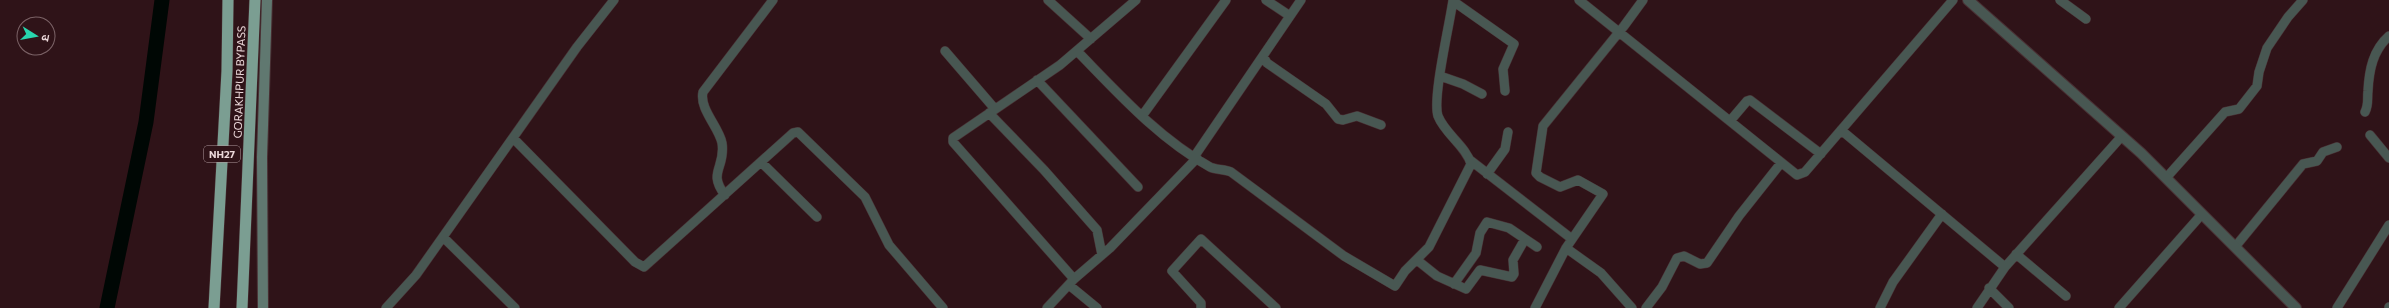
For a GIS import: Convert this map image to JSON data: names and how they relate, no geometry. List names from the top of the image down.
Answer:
{
  "streets": {
    "highway": ["GORAKHPUR BYPASS", "NH27"]
  },
  "north": "right"
}
